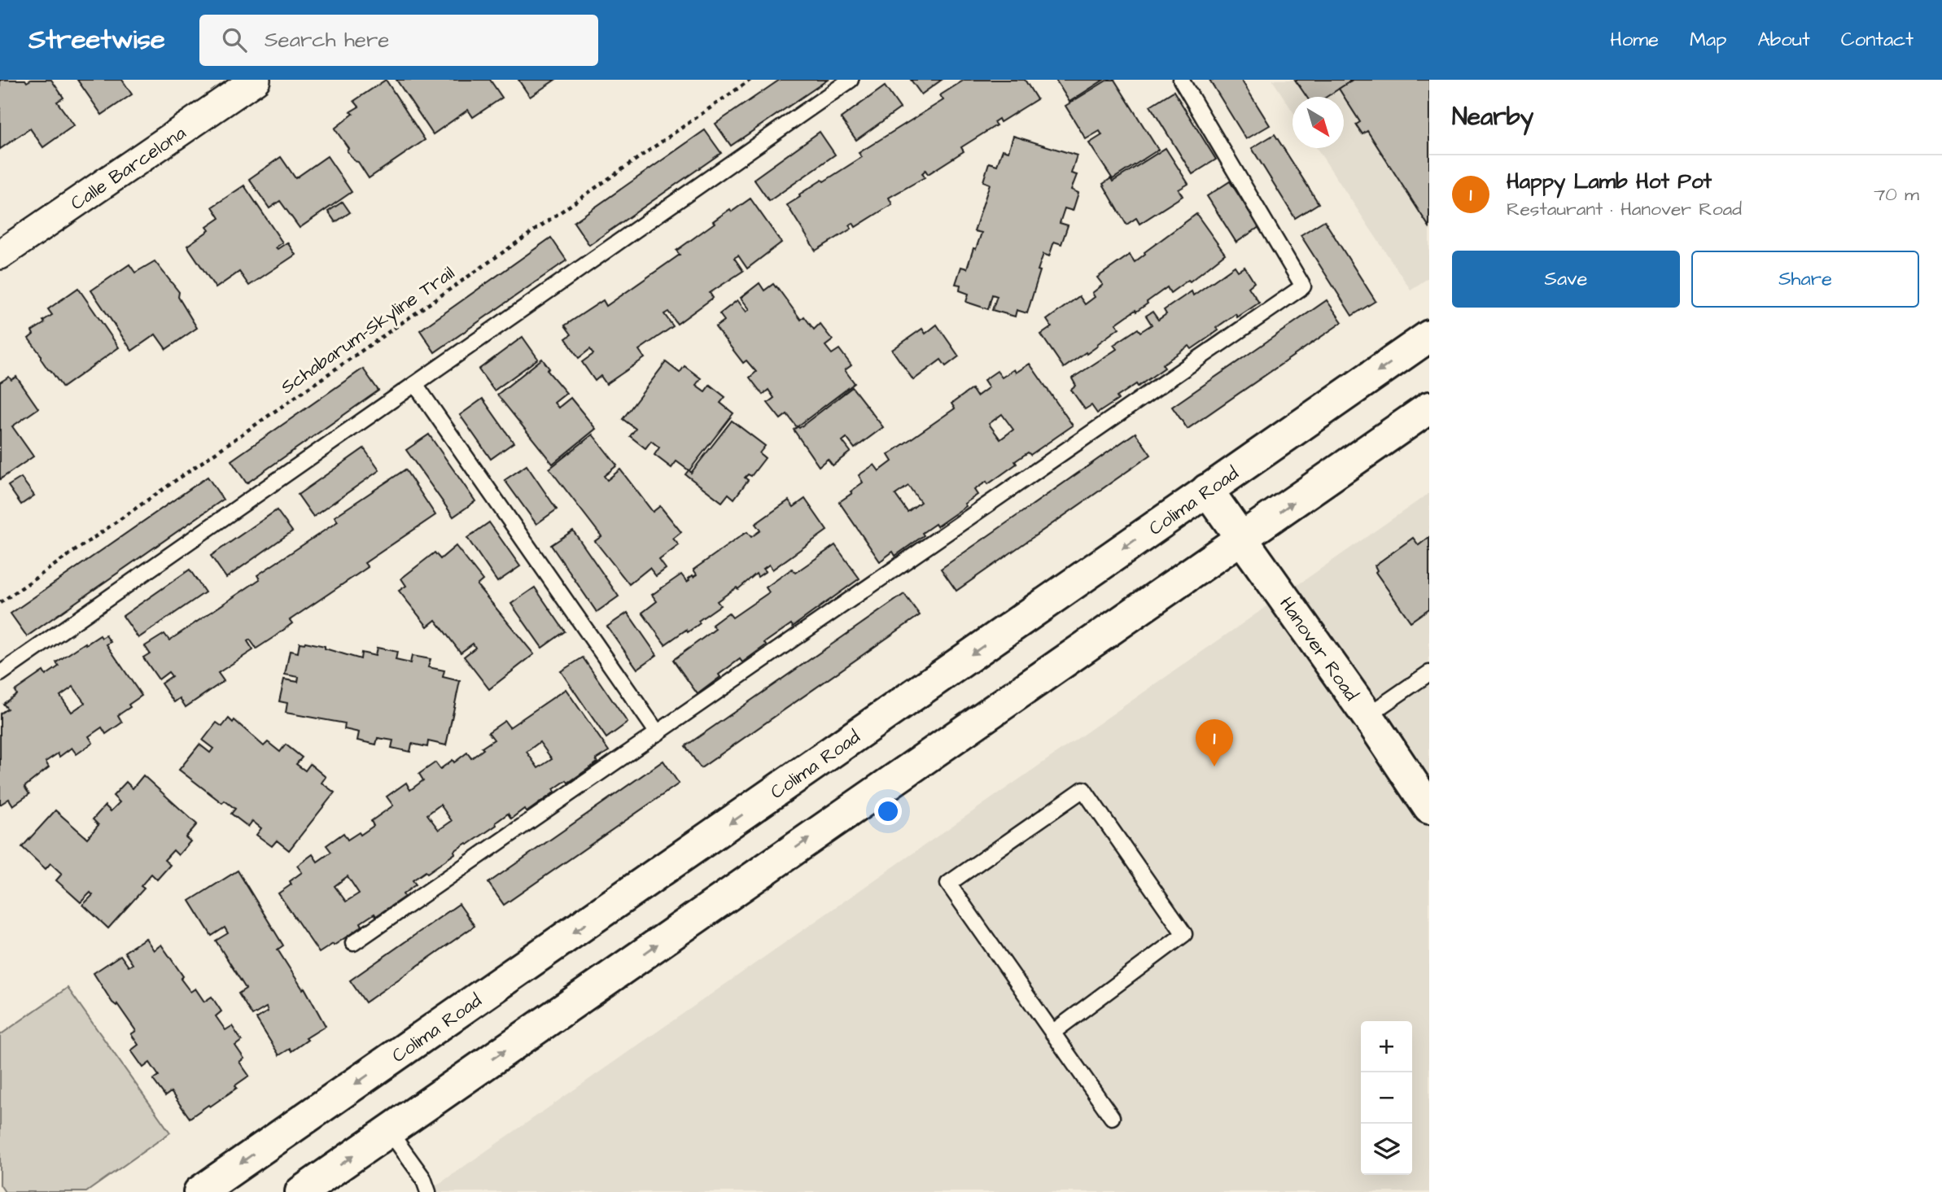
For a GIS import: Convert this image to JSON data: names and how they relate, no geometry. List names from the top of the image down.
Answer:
{
  "streets": {
    "main road": ["Colima Road", "Hanover Road"],
    "street": ["Calle Barcelona"],
    "path": ["Schabarum-Skyline Trail"]
  },
  "crossings": [
    ["Colima Road", "Hanover Road"]
  ],
  "north": "bottom right",
  "page": {
    "header": "Streetwise",
    "search": "Search here",
    "nav": [
      "Home",
      "Map",
      "About",
      "Contact"
    ],
    "heading": "Nearby",
    "list": [
      {
        "mark": "1",
        "name": "Happy Lamb Hot Pot",
        "note": "Restaurant · Hanover Road",
        "value": "70 m"
      }
    ],
    "buttons": ["Save", "Share"],
    "pins": "1",
    "map_buttons": ["+", "−"]
  }
}
